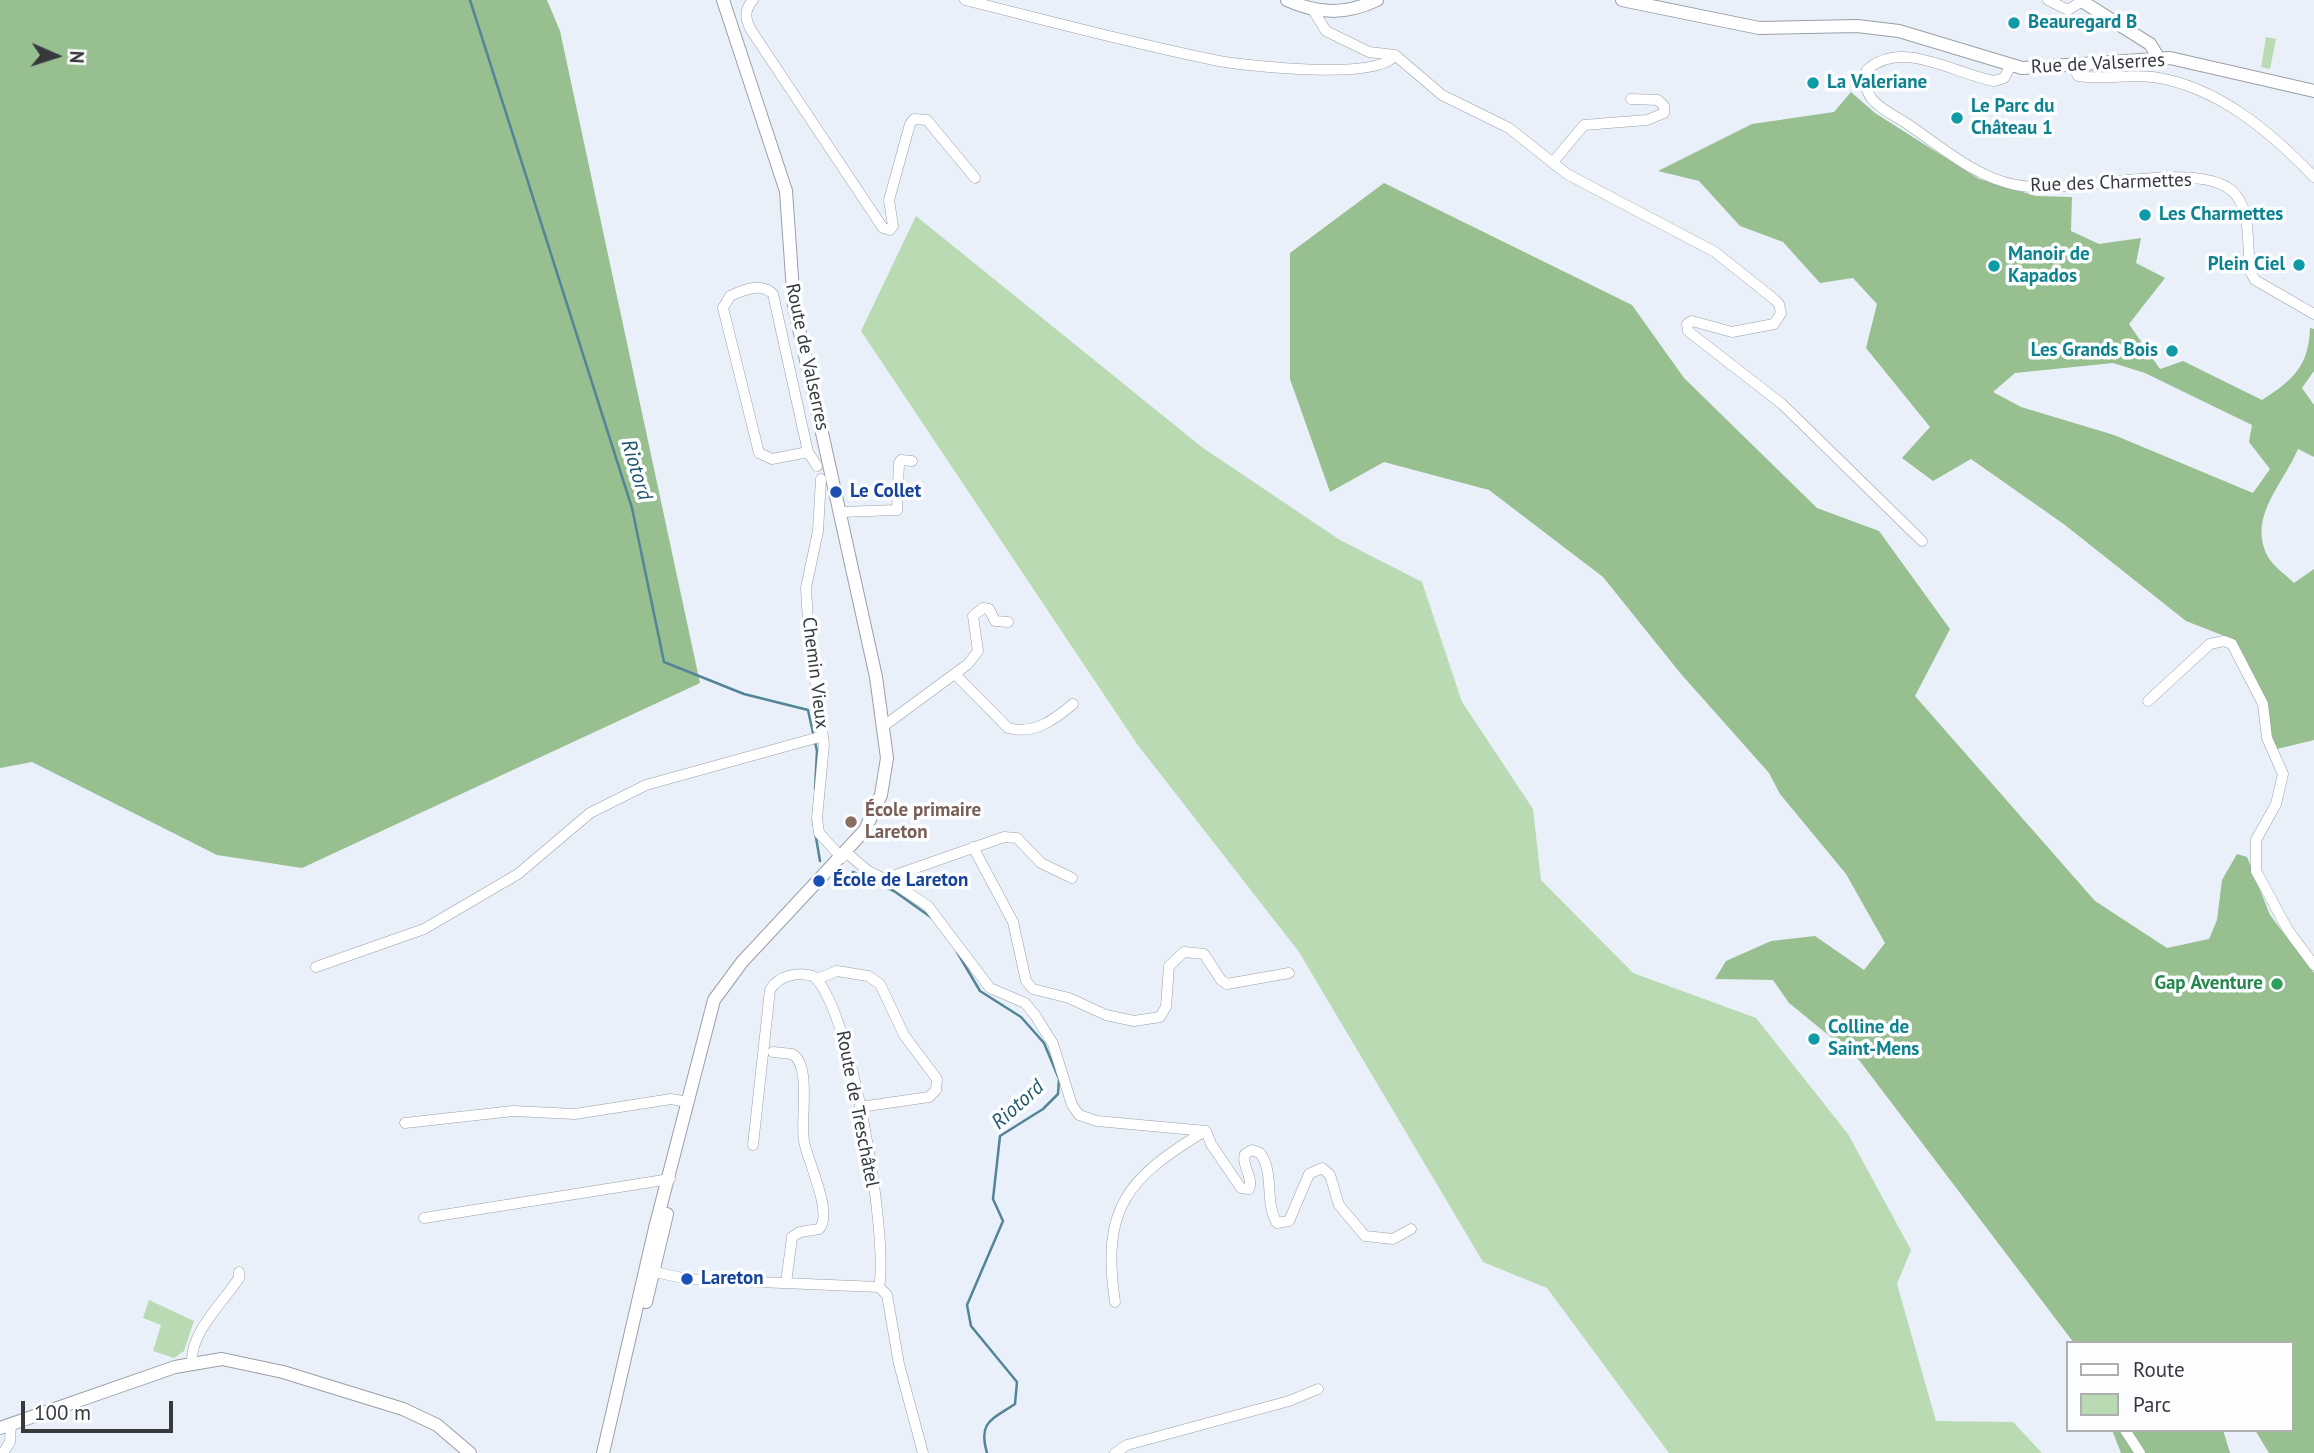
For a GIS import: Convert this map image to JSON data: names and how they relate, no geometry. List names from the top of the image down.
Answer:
{
  "streets": {
    "street": [
      "Rue de Valserres",
      "Rue des Charmettes",
      "Route de Valserres",
      "Chemin Vieux",
      "Route de Treschâtel"
    ]
  },
  "crossings": [
    ["Rue de Valserres", "Rue des Charmettes"],
    ["Route de Valserres", "Chemin Vieux"]
  ],
  "water": ["Riotord"],
  "places": [
    "Beauregard B",
    "La Valeriane",
    "Le Parc du Château 1",
    "Les Charmettes",
    "Plein Ciel",
    "Manoir de Kapados",
    "Les Grands Bois",
    "Le Collet",
    "École primaire Lareton",
    "École de Lareton",
    "Gap Aventure",
    "Colline de Saint-Mens",
    "Lareton"
  ],
  "legend": ["Route", "Parc"],
  "scale_bar": "100 m",
  "north": "right"
}
